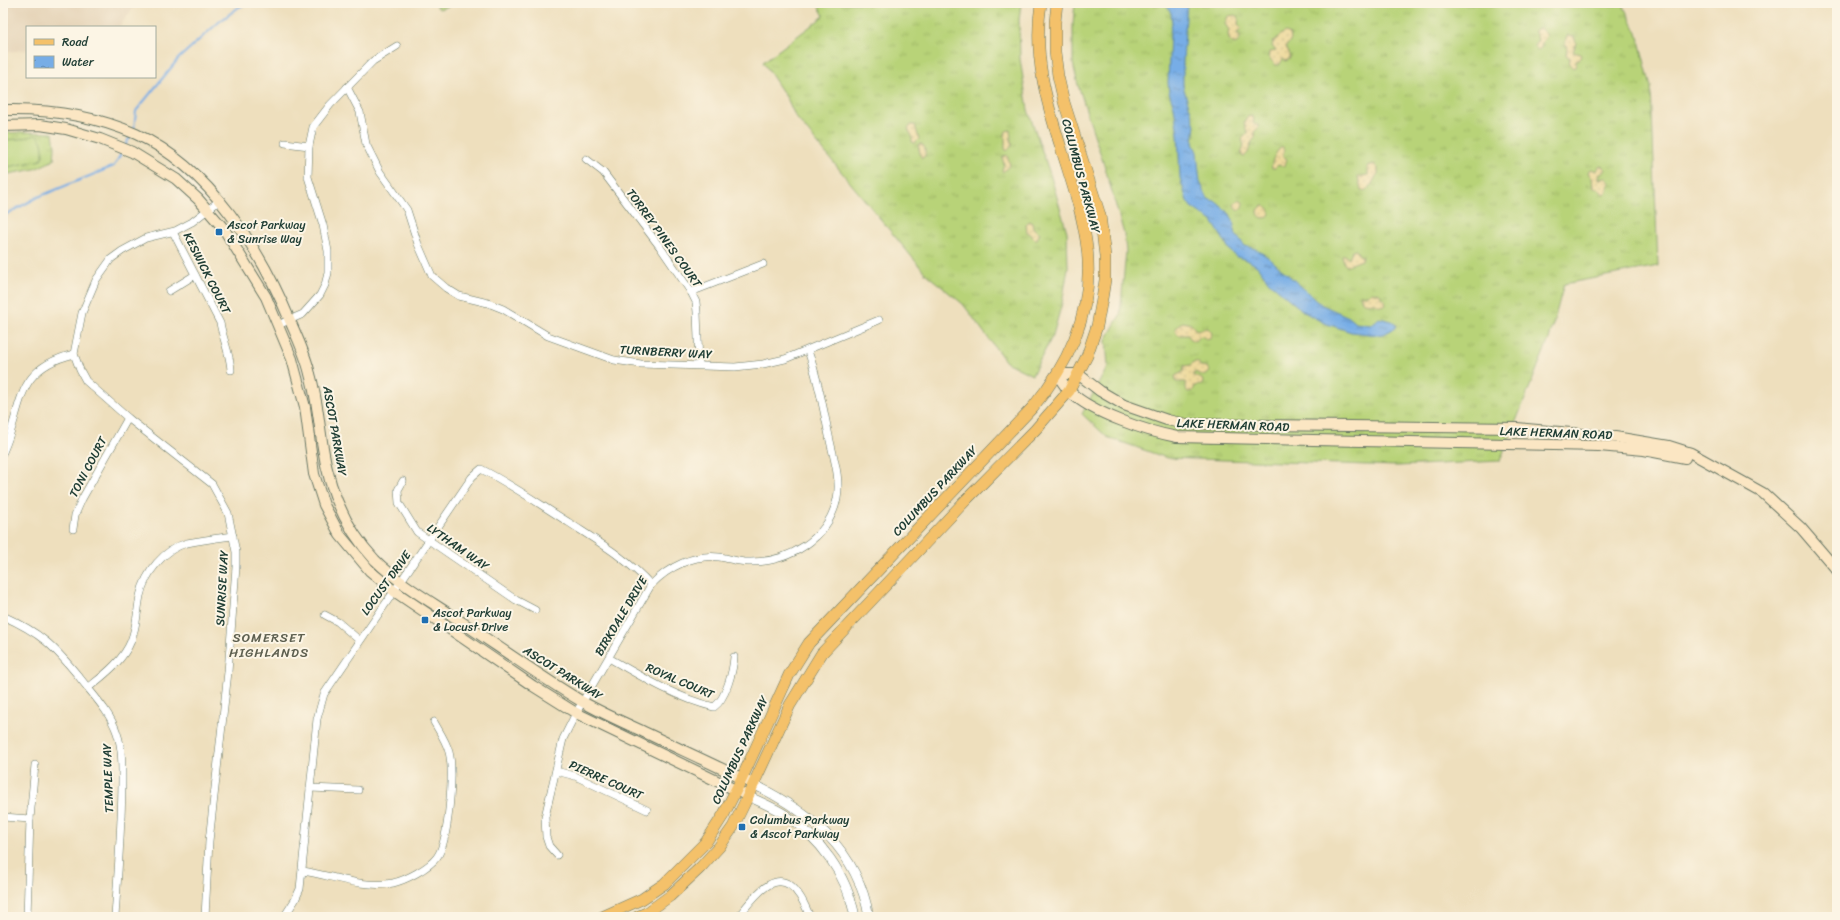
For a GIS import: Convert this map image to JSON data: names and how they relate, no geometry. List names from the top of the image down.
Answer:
{
  "streets": {
    "main road": ["COLUMBUS PARKWAY", "LAKE HERMAN ROAD", "ASCOT PARKWAY"],
    "street": [
      "TORREY PINES COURT",
      "KESWICK COURT",
      "TURNBERRY WAY",
      "TONI COURT",
      "LYTHAM WAY",
      "LOCUST DRIVE",
      "SUNRISE WAY",
      "BIRKDALE DRIVE",
      "ROYAL COURT",
      "TEMPLE WAY",
      "PIERRE COURT"
    ]
  },
  "crossings": [
    ["COLUMBUS PARKWAY", "LAKE HERMAN ROAD"],
    ["COLUMBUS PARKWAY", "ASCOT PARKWAY"],
    ["TORREY PINES COURT", "TURNBERRY WAY"],
    ["TURNBERRY WAY", "BIRKDALE DRIVE"],
    ["ASCOT PARKWAY", "LOCUST DRIVE"],
    ["ASCOT PARKWAY", "BIRKDALE DRIVE"],
    ["TONI COURT", "SUNRISE WAY"],
    ["LYTHAM WAY", "LOCUST DRIVE"],
    ["LOCUST DRIVE", "BIRKDALE DRIVE"],
    ["BIRKDALE DRIVE", "ROYAL COURT"],
    ["BIRKDALE DRIVE", "PIERRE COURT"]
  ],
  "districts": ["SOMERSET HIGHLANDS"],
  "places": {
    "transit": ["Ascot Parkway & Sunrise Way", "Ascot Parkway & Locust Drive", "Columbus Parkway & Ascot Parkway"]
  },
  "legend": ["Road", "Water"]
}
